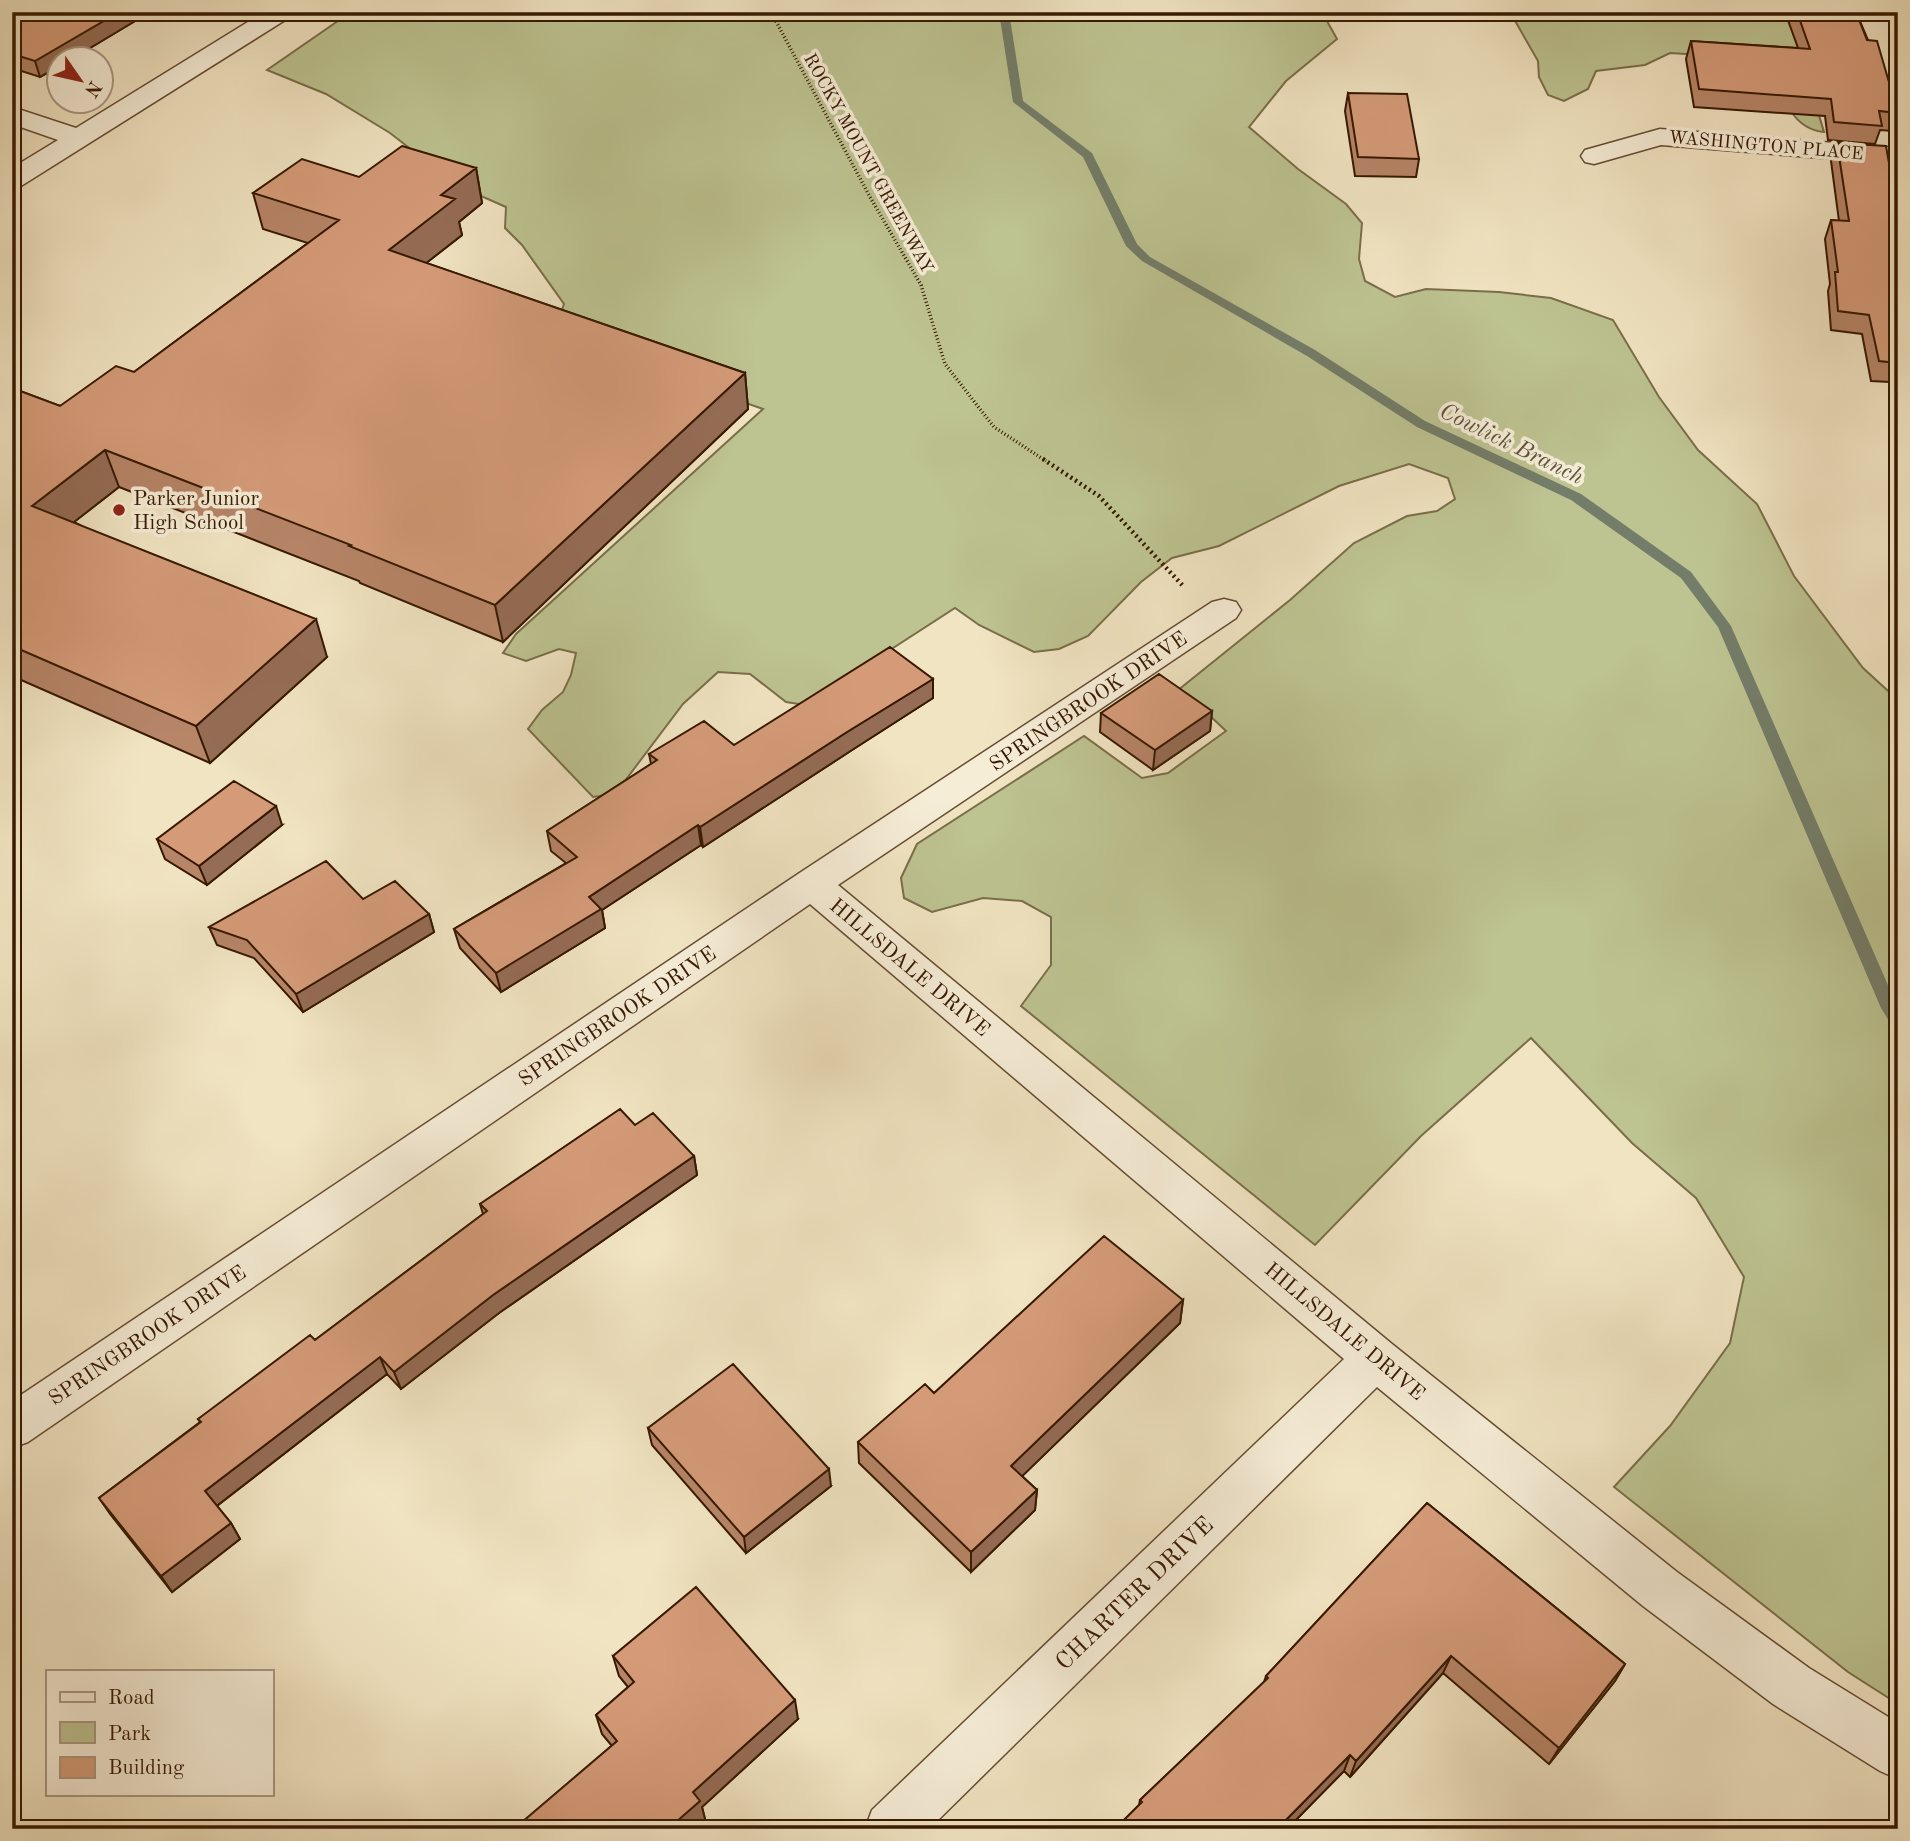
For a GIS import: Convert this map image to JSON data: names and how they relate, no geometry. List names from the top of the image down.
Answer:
{
  "streets": {
    "street": [
      "WASHINGTON PLACE",
      "SPRINGBROOK DRIVE",
      "HILLSDALE DRIVE",
      "CHARTER DRIVE"
    ],
    "path": ["ROCKY MOUNT GREENWAY"]
  },
  "crossings": [
    ["SPRINGBROOK DRIVE", "HILLSDALE DRIVE"],
    ["HILLSDALE DRIVE", "CHARTER DRIVE"]
  ],
  "water": ["Cowlick Branch"],
  "places": ["Parker Junior High School"],
  "legend": ["Road", "Park", "Building"],
  "north": "bottom right"
}
